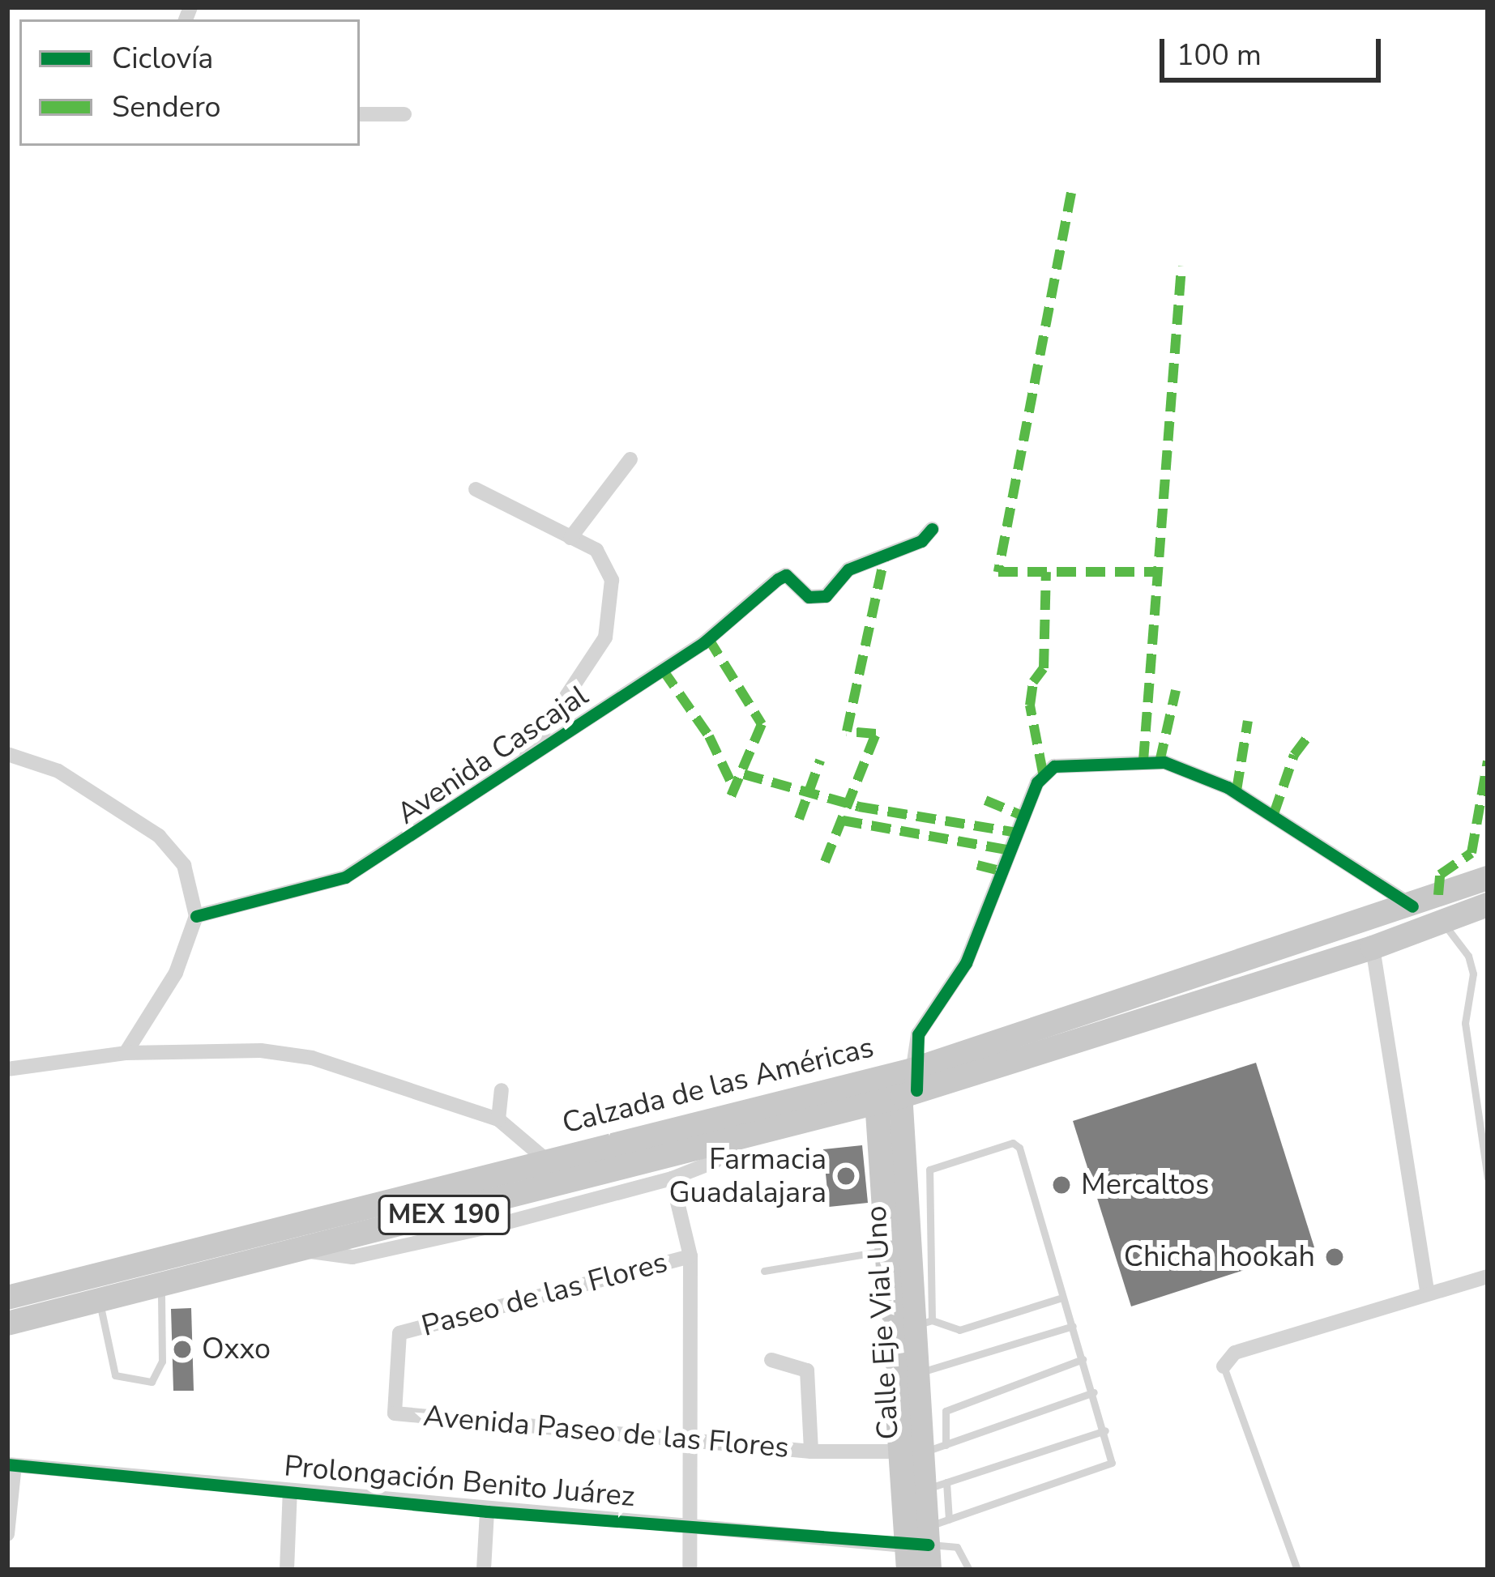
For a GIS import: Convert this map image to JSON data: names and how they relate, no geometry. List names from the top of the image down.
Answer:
{
  "streets": {
    "main road": ["Calzada de las Américas", "MEX 190", "Calle Eje Vial Uno"],
    "street": [
      "Avenida Cascajal",
      "Paseo de las Flores",
      "Avenida Paseo de las Flores",
      "Prolongación Benito Juárez"
    ]
  },
  "crossings": [
    ["Calzada de las Américas", "Calle Eje Vial Uno"],
    ["Paseo de las Flores", "Avenida Paseo de las Flores"],
    ["Calle Eje Vial Uno", "Avenida Paseo de las Flores"],
    ["Calle Eje Vial Uno", "Prolongación Benito Juárez"]
  ],
  "places": [
    "Farmacia Guadalajara",
    "Mercaltos",
    "Chicha hookah",
    "Oxxo"
  ],
  "legend": ["Ciclovía", "Sendero"],
  "scale_bar": "100 m"
}
